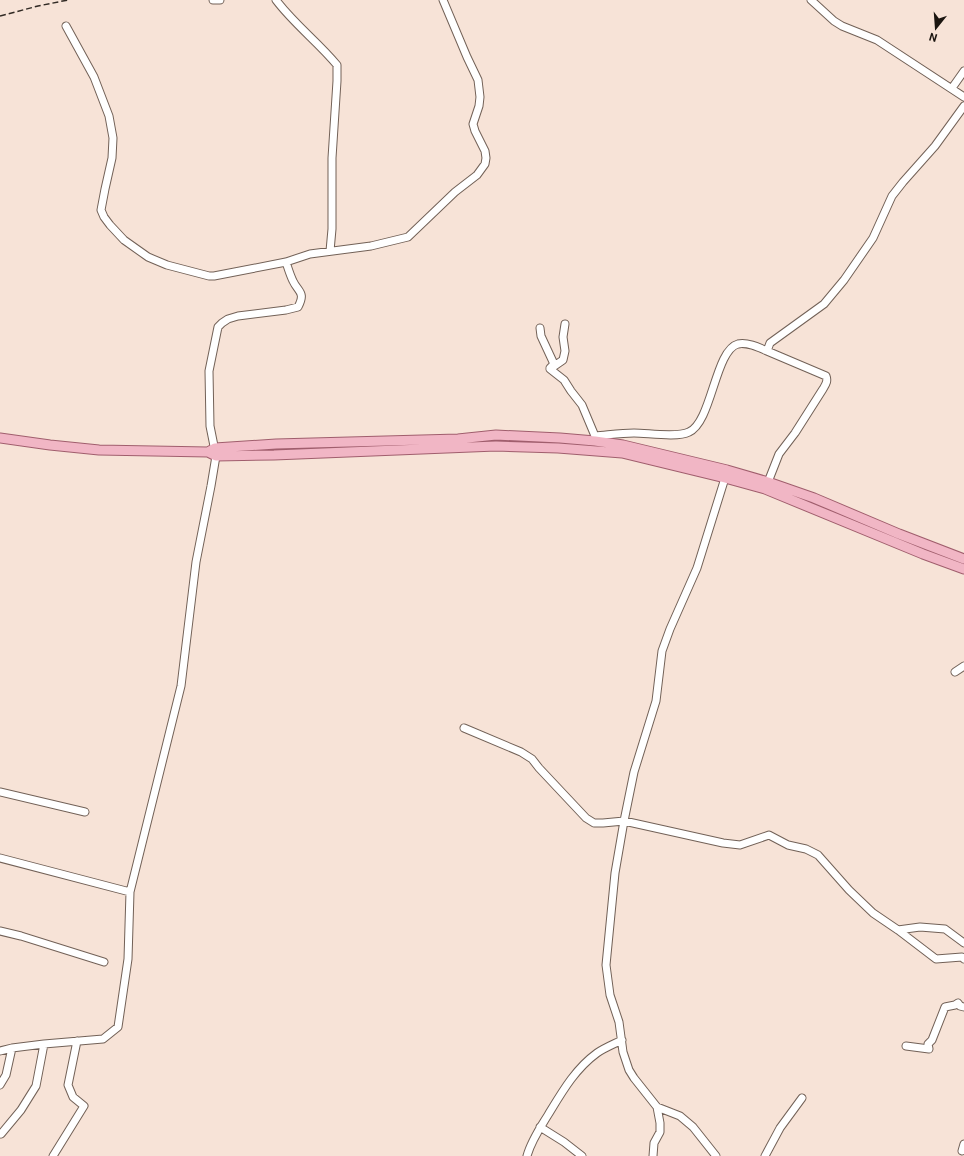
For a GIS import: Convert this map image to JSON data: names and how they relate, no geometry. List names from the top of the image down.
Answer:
{
  "north": "bottom"
}
